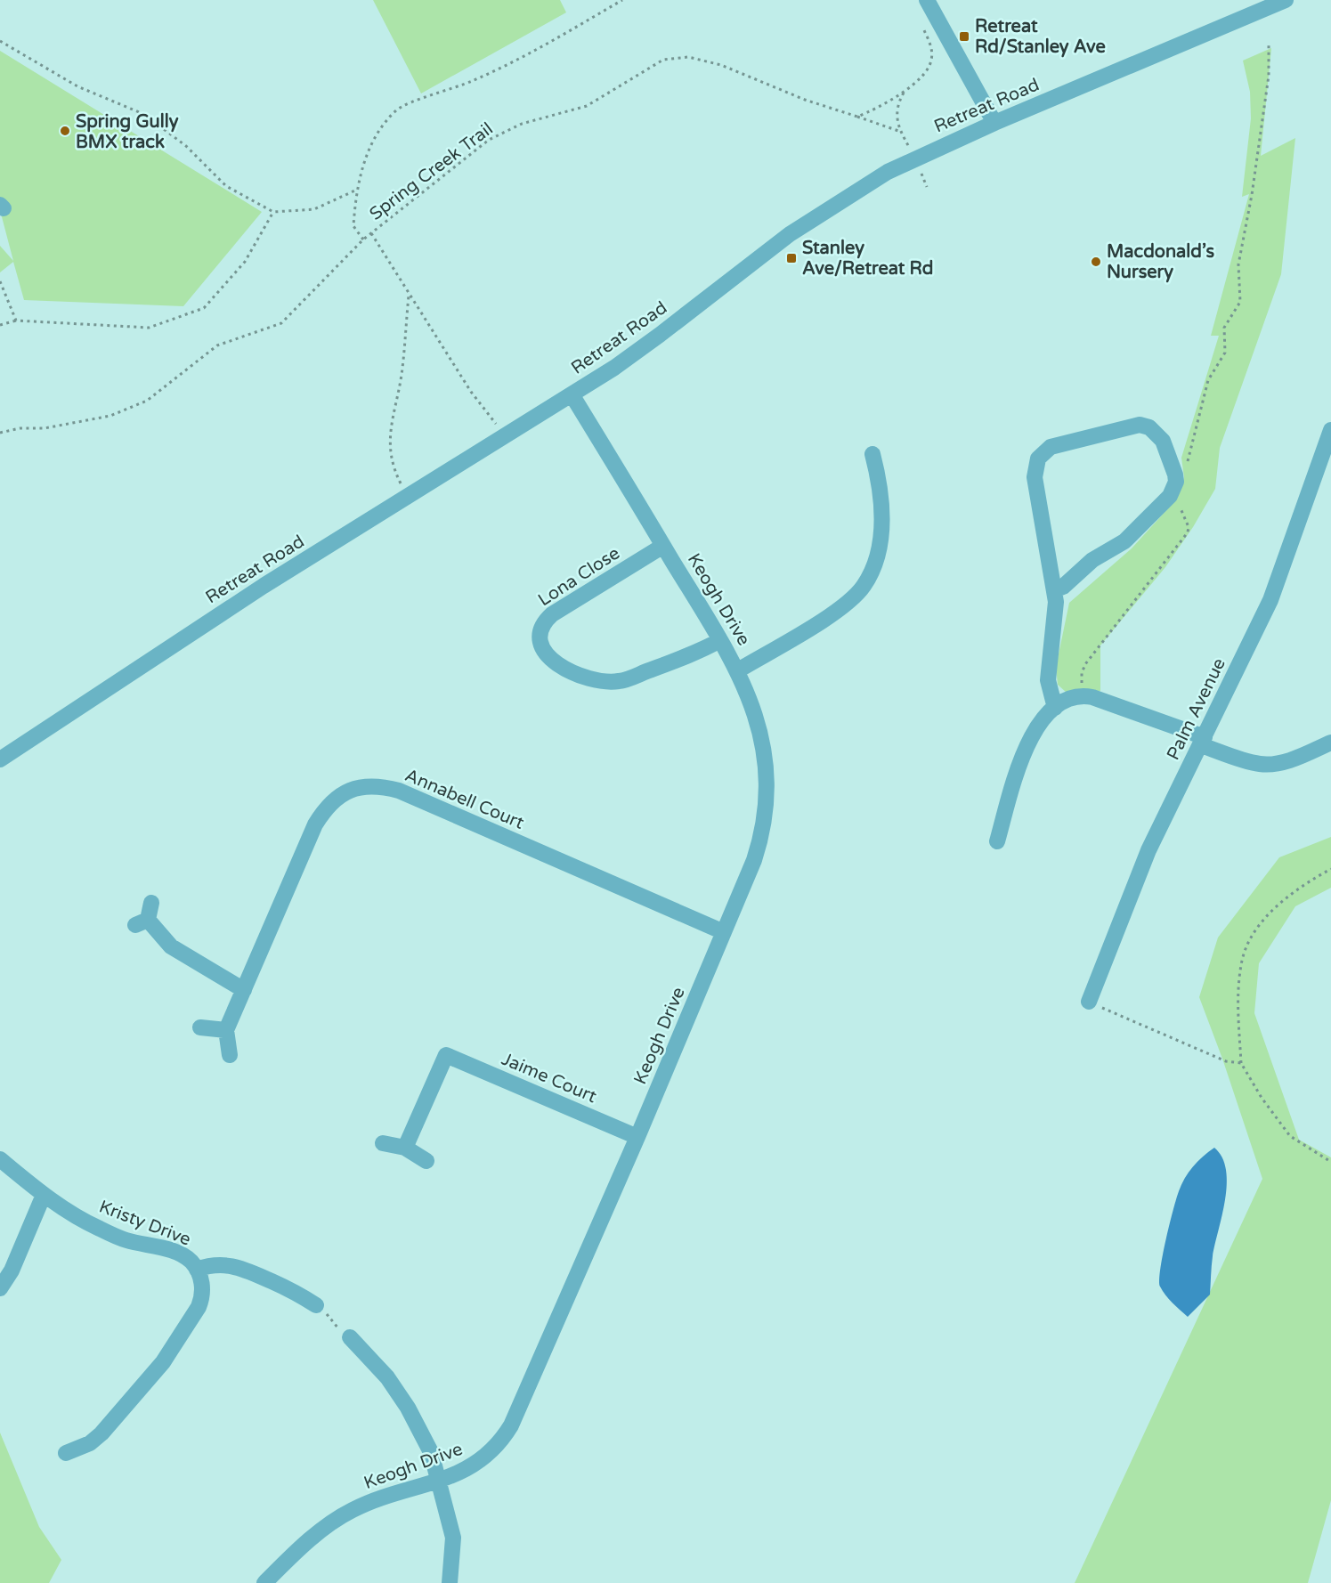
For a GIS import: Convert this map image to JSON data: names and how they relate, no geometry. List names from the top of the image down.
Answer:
{
  "streets": {
    "street": [
      "Retreat Road",
      "Lona Close",
      "Keogh Drive",
      "Palm Avenue",
      "Annabell Court",
      "Jaime Court",
      "Kristy Drive"
    ],
    "path": ["Spring Creek Trail"]
  },
  "crossings": [
    ["Retreat Road", "Keogh Drive"],
    ["Lona Close", "Keogh Drive"],
    ["Keogh Drive", "Annabell Court"],
    ["Keogh Drive", "Jaime Court"]
  ],
  "places": {
    "transit": ["Retreat Rd/Stanley Ave", "Stanley Ave/Retreat Rd"],
    "other": ["Spring Gully BMX track", "Macdonald’s Nursery"]
  }
}
